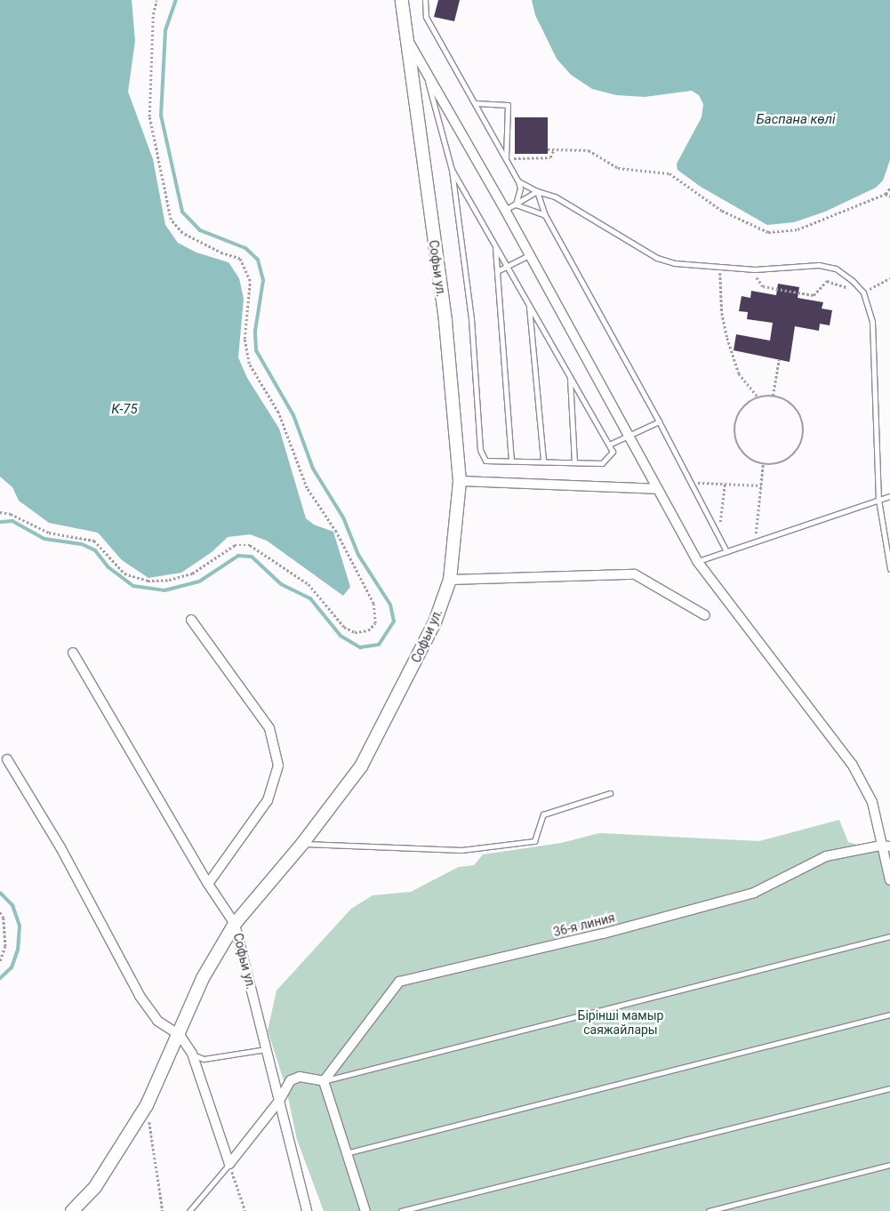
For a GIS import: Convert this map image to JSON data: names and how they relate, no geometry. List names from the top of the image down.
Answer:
{
  "streets": {
    "street": ["Софьи ул.", "36-я линия"]
  },
  "water": ["Баспана көлі", "К-75"],
  "parks": ["Бірінші мамыр саяжайлары"]
}
